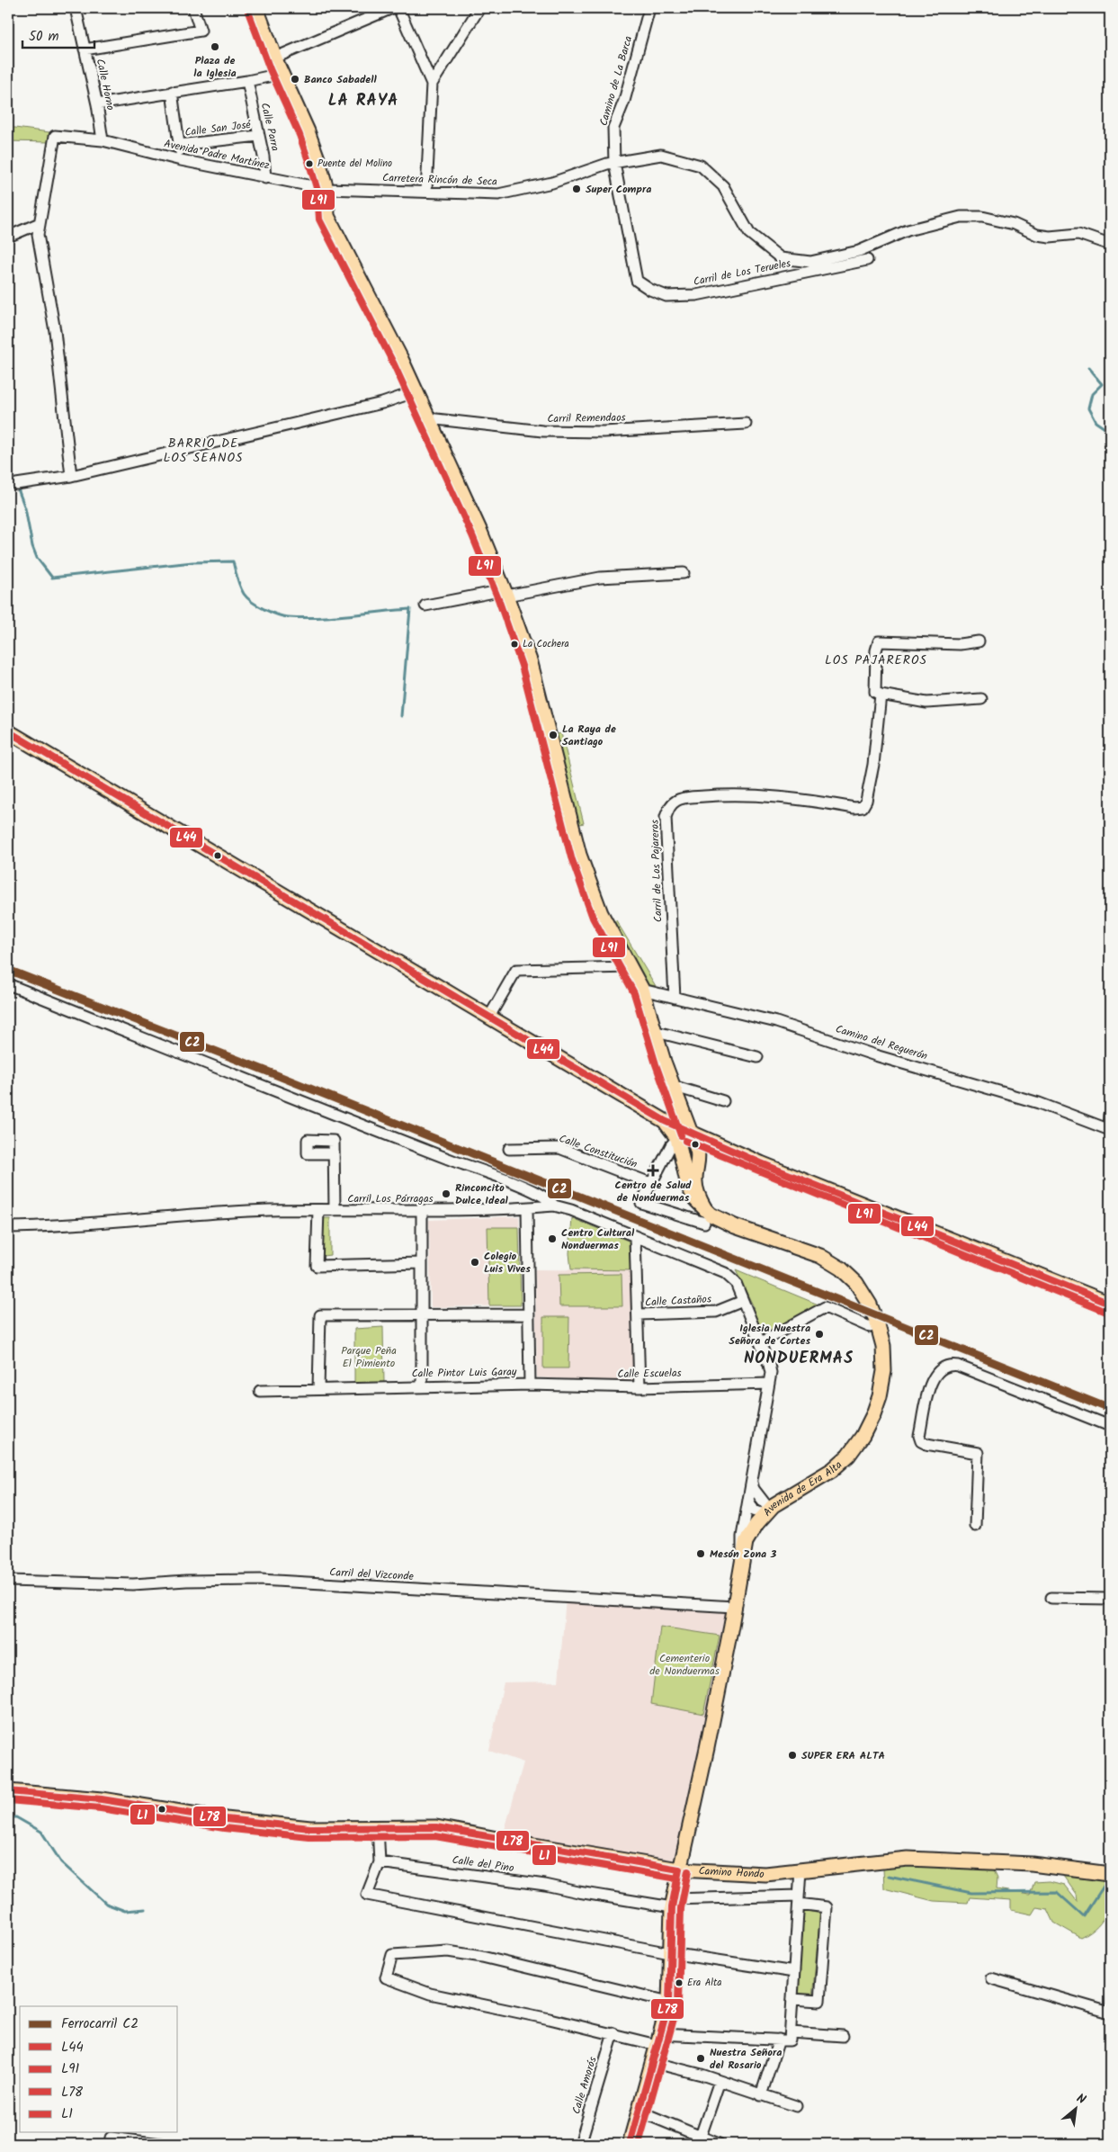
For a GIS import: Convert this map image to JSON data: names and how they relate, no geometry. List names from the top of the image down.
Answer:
{
  "streets": {
    "main road": ["Avenida de Era Alta", "Camino Hondo"],
    "street": [
      "Camino de La Barca",
      "Calle Horno",
      "Calle Parra",
      "Calle San José",
      "Avenida Padre Martínez",
      "Carretera Rincón de Seca",
      "Carril de Los Terueles",
      "Carril Remendaos",
      "Carril de Los Pajareros",
      "Camino del Reguerón",
      "Calle Constitución",
      "Carril Los Párragas",
      "Calle Castaños",
      "Calle Pintor Luis Garay",
      "Calle Escuelas",
      "Carril del Vizconde",
      "Calle del Pino",
      "Calle Amorós"
    ]
  },
  "crossings": [
    ["Camino de La Barca", "Carretera Rincón de Seca"],
    ["Camino de La Barca", "Carril de Los Terueles"],
    ["Calle Horno", "Avenida Padre Martínez"],
    ["Calle Parra", "Calle San José"],
    ["Calle Parra", "Avenida Padre Martínez"],
    ["Avenida Padre Martínez", "Carretera Rincón de Seca"],
    ["Carretera Rincón de Seca", "Carril de Los Terueles"],
    ["Carril de Los Pajareros", "Camino del Reguerón"],
    ["Carril Los Párragas", "Calle Castaños"],
    ["Carril Los Párragas", "Calle Escuelas"],
    ["Carril Los Párragas", "Avenida de Era Alta"],
    ["Calle Pintor Luis Garay", "Calle Escuelas"],
    ["Avenida de Era Alta", "Carril del Vizconde"],
    ["Avenida de Era Alta", "Calle del Pino"],
    ["Avenida de Era Alta", "Camino Hondo"]
  ],
  "districts": [
    "LA RAYA",
    "BARRIO DE LOS SEANOS",
    "LOS PAJAREROS",
    "NONDUERMAS"
  ],
  "parks": ["Parque Peña El Pimiento", "Cementerio de Nonduermas"],
  "places": {
    "other": [
      "Plaza de la Iglesia",
      "Banco Sabadell",
      "Puente del Molino",
      "Super Compra",
      "La Cochera",
      "La Raya de Santiago",
      "Rinconcito Dulce Ideal",
      "Centro Cultural Nonduermas",
      "Colegio Luis Vives",
      "Iglesia Nuestra Señora de Cortes",
      "Mesón Zona 3",
      "SUPER ERA ALTA",
      "Era Alta",
      "Nuestra Señora del Rosario"
    ],
    "health": ["Centro de Salud de Nonduermas"]
  },
  "lines": [
    "transit line L91",
    "transit line L44",
    "rail line C2",
    "transit line L78",
    "transit line L1"
  ],
  "legend": [
    "Ferrocarril C2",
    "L44",
    "L91",
    "L78",
    "L1"
  ],
  "scale_bar": "50 m",
  "north": "top right"
}
